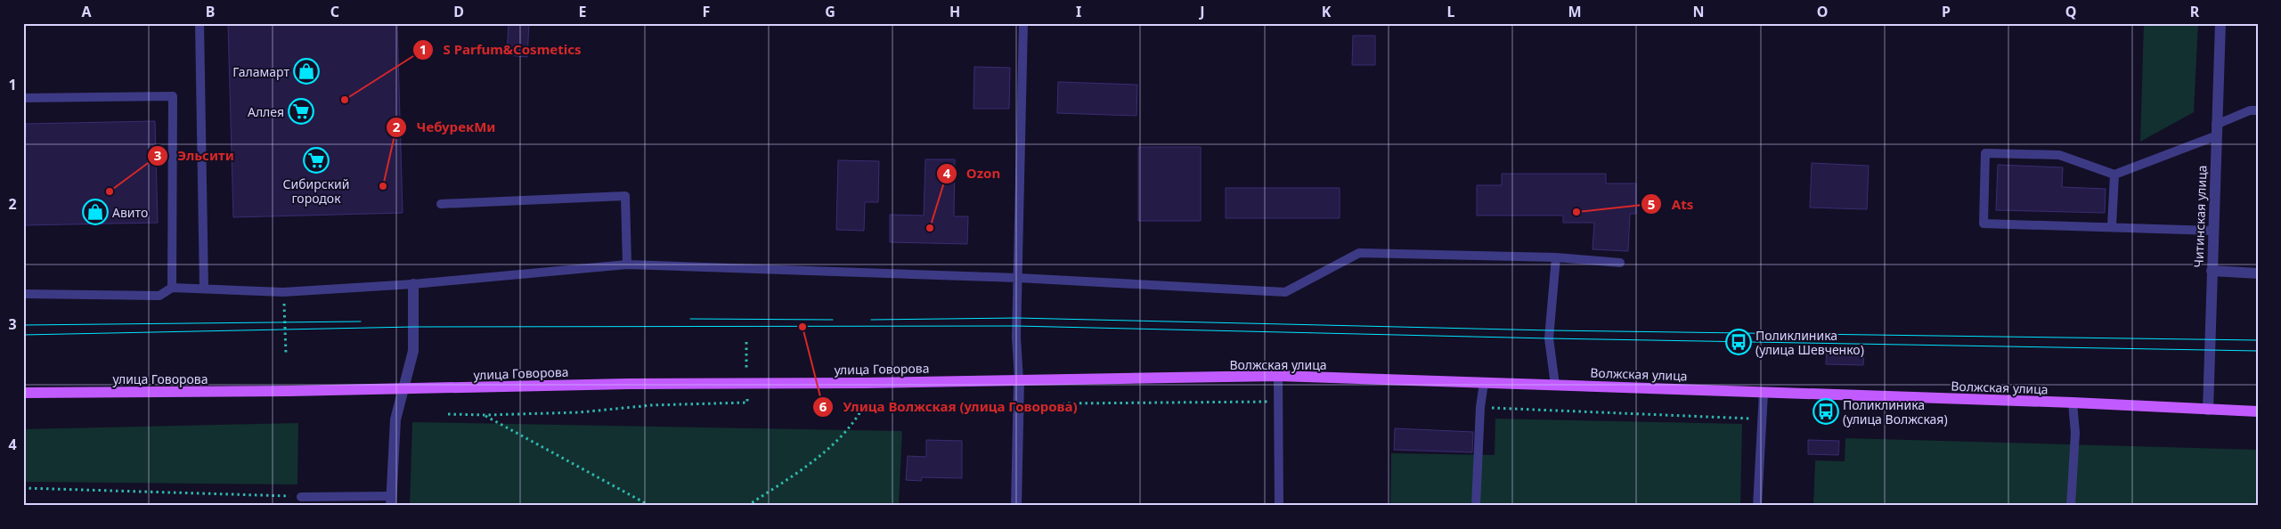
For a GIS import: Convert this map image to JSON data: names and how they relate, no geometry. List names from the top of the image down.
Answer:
{
  "streets": {
    "main road": ["Волжская улица", "улица Говорова"],
    "street": ["Читинская улица"]
  },
  "crossings": [
    ["Читинская улица", "Волжская улица"],
    ["Волжская улица", "улица Говорова"]
  ],
  "places": {
    "shop": ["Галамарт", "Авито"],
    "other": [
      "S Parfum&Cosmetics",
      "ЧебурекМи",
      "Эльсити",
      "Ats",
      "Ozon",
      "Улица Волжская (улица Говорова)"
    ],
    "supermarket": ["Аллея", "Сибирский городок"],
    "bus stop": ["Поликлиника (улица Шевченко)", "Поликлиника (улица Волжская)"]
  },
  "grid": {
    "columns": [
      "A",
      "B",
      "C",
      "D",
      "E",
      "F",
      "G",
      "H",
      "I",
      "J",
      "K",
      "L",
      "M",
      "N",
      "O",
      "P",
      "Q",
      "R"
    ],
    "rows": [
      "1",
      "2",
      "3",
      "4"
    ]
  }
}
